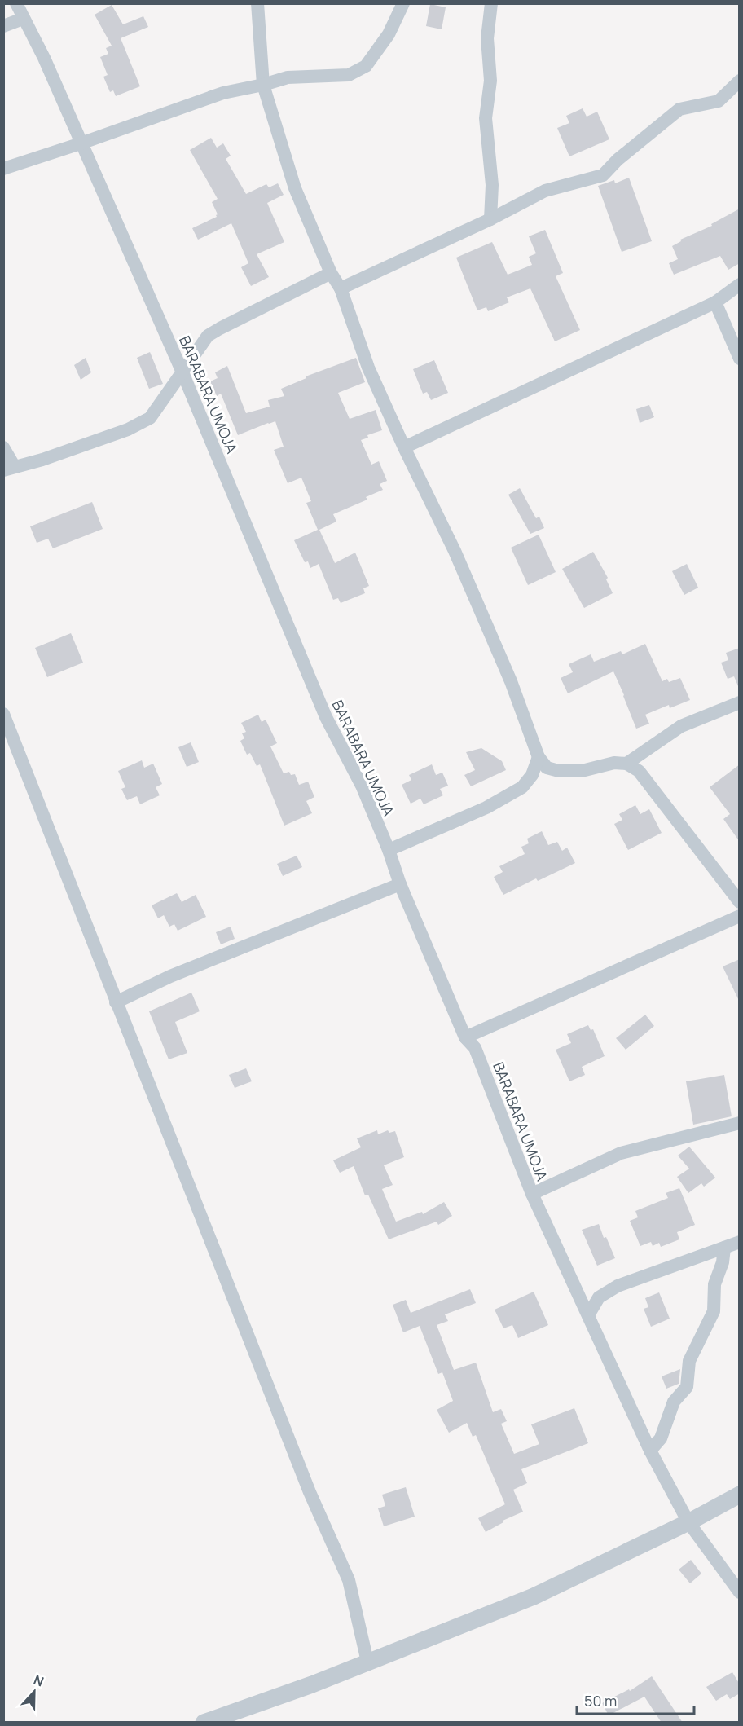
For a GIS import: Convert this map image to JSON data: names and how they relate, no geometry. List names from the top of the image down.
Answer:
{
  "streets": {
    "street": ["BARABARA UMOJA"]
  },
  "scale_bar": "50 m",
  "north": "top"
}
